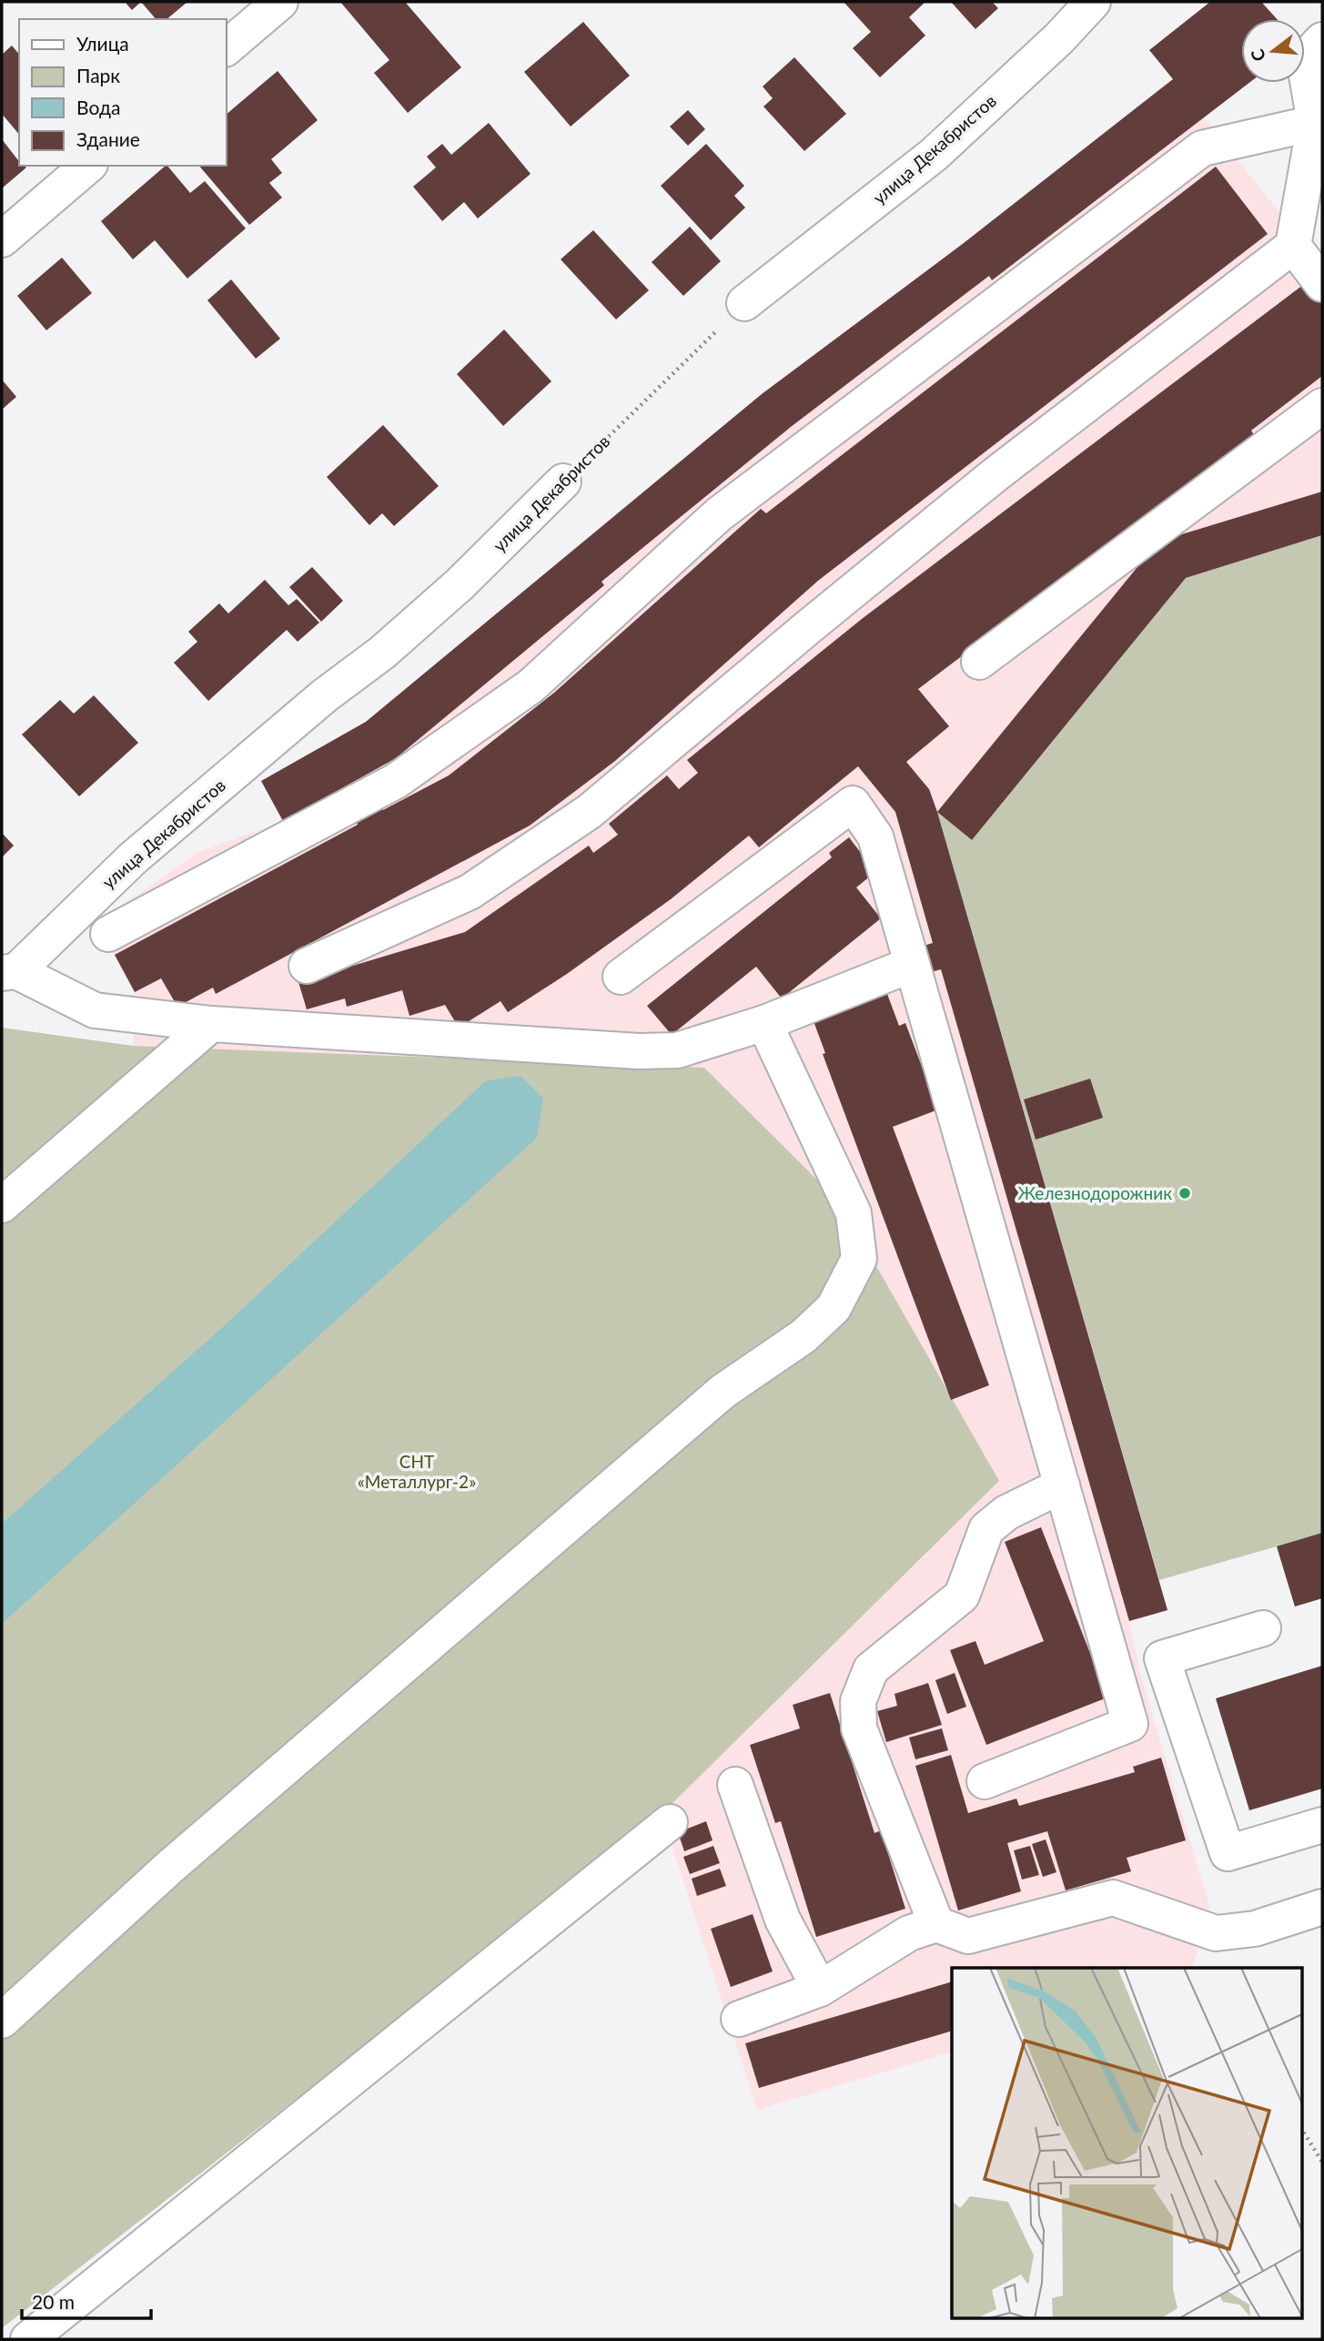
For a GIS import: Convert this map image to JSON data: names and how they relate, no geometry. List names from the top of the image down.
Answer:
{
  "streets": {
    "street": ["улица Декабристов"]
  },
  "parks": ["СНТ «Металлург-2»"],
  "places": ["Железнодорожник"],
  "legend": [
    "Улица",
    "Парк",
    "Вода",
    "Здание"
  ],
  "scale_bar": "20 m",
  "north": "left"
}
